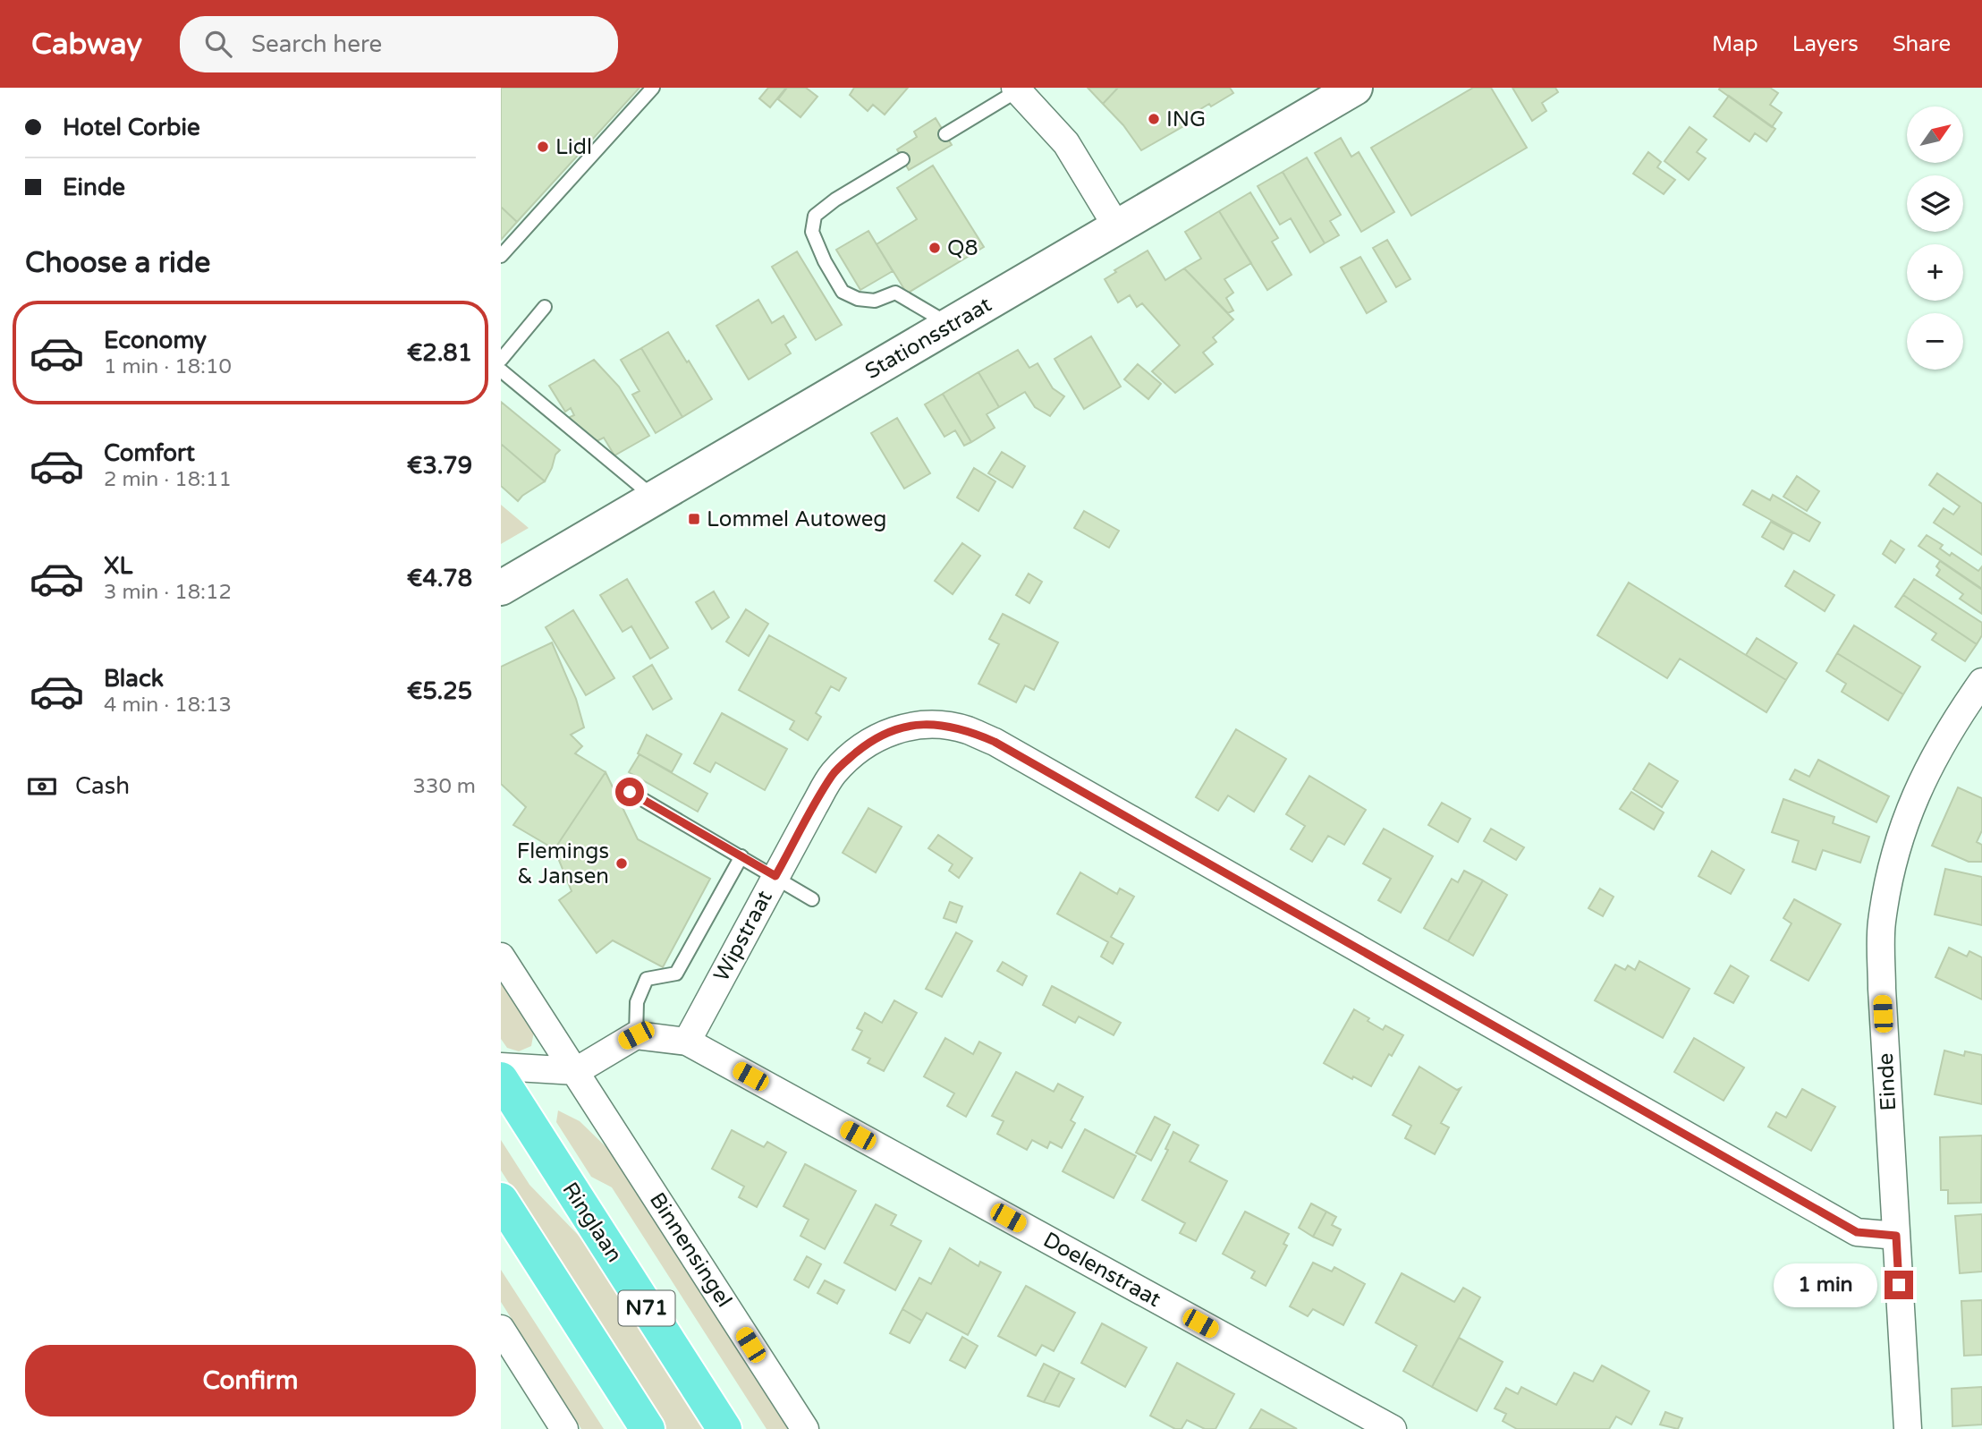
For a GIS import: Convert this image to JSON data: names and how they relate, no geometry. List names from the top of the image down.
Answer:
{
  "streets": {
    "highway": ["Ringlaan", "N71"],
    "main road": ["Stationsstraat"],
    "street": [
      "Wipstraat",
      "Einde",
      "Binnensingel",
      "Doelenstraat"
    ]
  },
  "crossings": [
    ["Wipstraat", "Einde"],
    ["Wipstraat", "Doelenstraat"]
  ],
  "places": {
    "other": [
      "ING",
      "Lidl",
      "Q8",
      "Flemings & Jansen"
    ],
    "transit": ["Lommel Autoweg"]
  },
  "north": "top right",
  "page": {
    "header": "Cabway",
    "search": "Search here",
    "nav": ["Map", "Layers", "Share"],
    "banner": ["Hotel Corbie", "Einde"],
    "map_buttons": ["+", "−"],
    "heading": "Choose a ride",
    "list": [
      {
        "name": "Economy",
        "note": "1 min · 18:10",
        "value": "€2.81"
      },
      {
        "name": "Comfort",
        "note": "2 min · 18:11",
        "value": "€3.79"
      },
      {
        "name": "XL",
        "note": "3 min · 18:12",
        "value": "€4.78"
      },
      {
        "name": "Black",
        "note": "4 min · 18:13",
        "value": "€5.25"
      }
    ],
    "pay": ["Cash", "330 m"],
    "bubble": "1 min",
    "buttons": "Confirm"
  }
}
